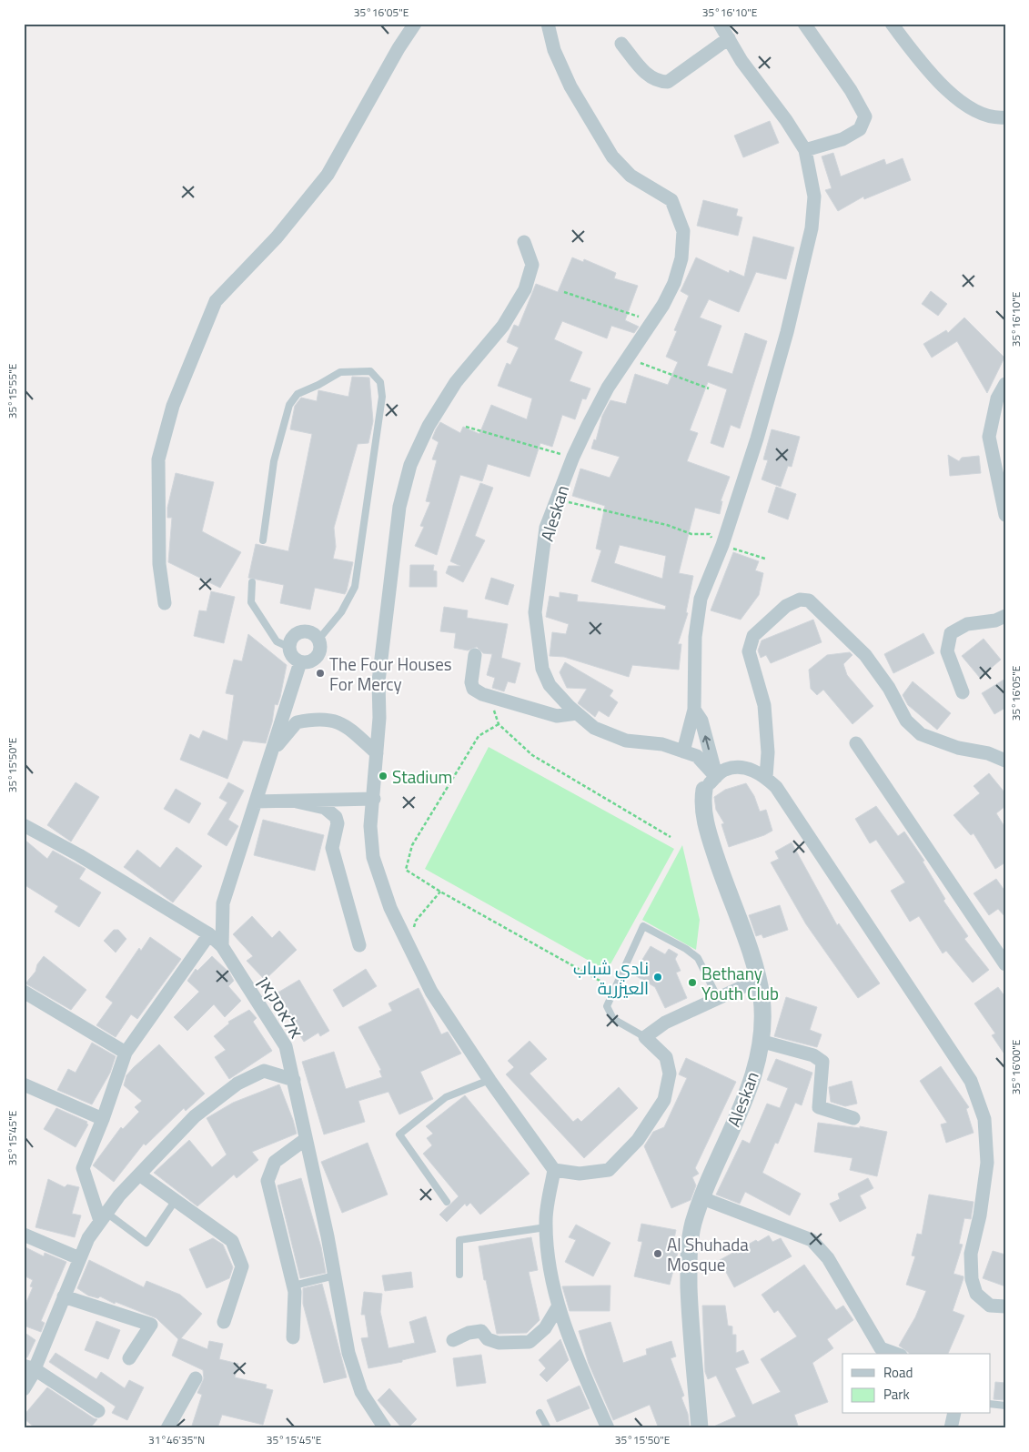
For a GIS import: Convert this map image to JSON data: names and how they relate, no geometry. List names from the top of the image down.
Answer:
{
  "streets": {
    "street": ["Aleskan", "אלאסקאן"]
  },
  "places": [
    "The Four Houses For Mercy",
    "Stadium",
    "نادي شباب العيزرية",
    "Bethany Youth Club",
    "Al Shuhada Mosque"
  ],
  "legend": ["Road", "Park"],
  "coordinates": [
    "35°16'05\"E",
    "35°16'10\"E",
    "35°15'55\"E",
    "35°15'50\"E",
    "35°16'00\"E",
    "35°15'45\"E",
    "31°46'35\"N"
  ]
}
